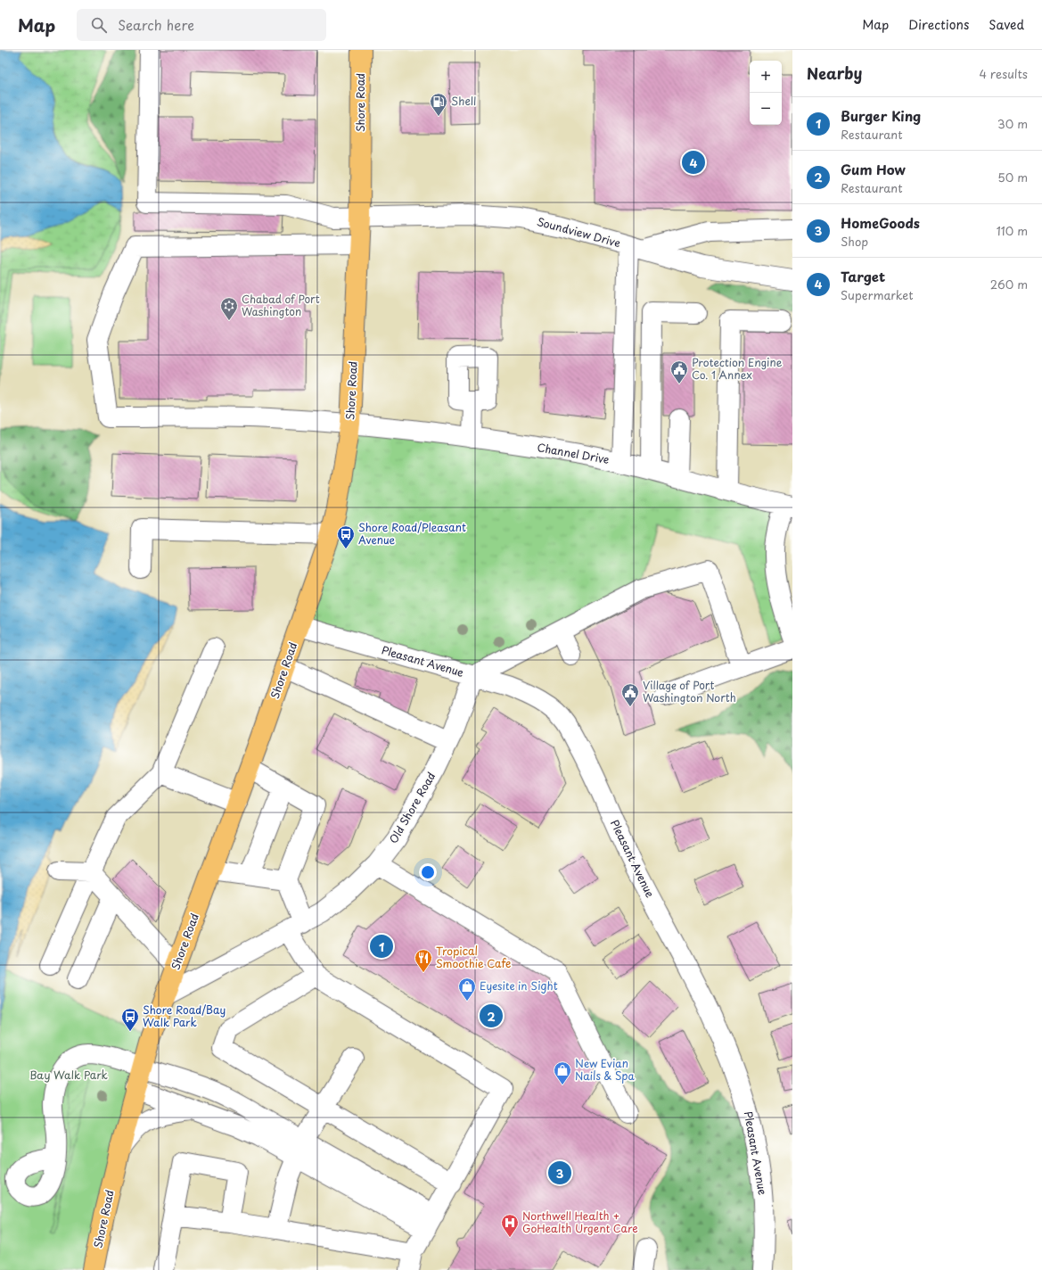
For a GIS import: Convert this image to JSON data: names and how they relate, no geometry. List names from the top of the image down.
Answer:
{
  "streets": {
    "main road": ["Shore Road"],
    "street": [
      "Soundview Drive",
      "Channel Drive",
      "Pleasant Avenue",
      "Old Shore Road"
    ]
  },
  "crossings": [
    ["Shore Road", "Soundview Drive"],
    ["Shore Road", "Channel Drive"],
    ["Shore Road", "Pleasant Avenue"],
    ["Shore Road", "Old Shore Road"],
    ["Pleasant Avenue", "Old Shore Road"]
  ],
  "parks": ["Bay Walk Park"],
  "places": {
    "fuel station": ["Shell"],
    "synagogue": ["Chabad of Port Washington"],
    "public building": ["Protection Engine Co. 1 Annex", "Village of Port Washington North"],
    "bus stop": ["Shore Road/Pleasant Avenue", "Shore Road/Bay Walk Park"],
    "restaurant": ["Tropical Smoothie Cafe"],
    "shop": ["Eyesite in Sight", "New Evian Nails & Spa"],
    "hospital": ["Northwell Health + GoHealth Urgent Care"]
  },
  "page": {
    "header": "Map",
    "search": "Search here",
    "nav": ["Map", "Directions", "Saved"],
    "heading": ["Nearby", "4 results"],
    "map_buttons": ["+", "−"],
    "list": [
      {
        "mark": "1",
        "name": "Burger King",
        "note": "Restaurant",
        "value": "30 m"
      },
      {
        "mark": "2",
        "name": "Gum How",
        "note": "Restaurant",
        "value": "50 m"
      },
      {
        "mark": "3",
        "name": "HomeGoods",
        "note": "Shop",
        "value": "110 m"
      },
      {
        "mark": "4",
        "name": "Target",
        "note": "Supermarket",
        "value": "260 m"
      }
    ],
    "pins": [
      "4",
      "1",
      "2",
      "3"
    ]
  }
}
